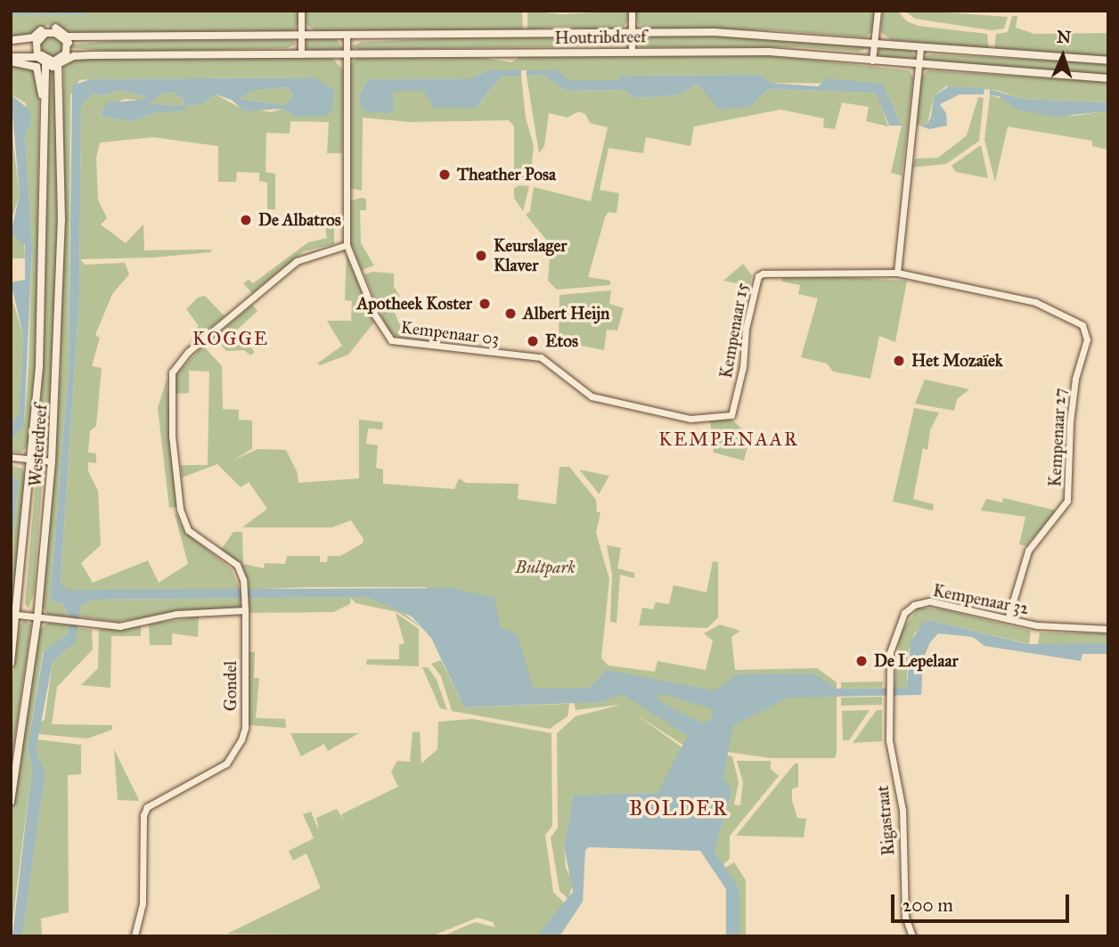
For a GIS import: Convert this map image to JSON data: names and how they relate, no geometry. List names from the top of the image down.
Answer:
{
  "streets": {
    "main road": ["Houtribdreef", "Westerdreef"],
    "street": [
      "Kempenaar 15",
      "Kempenaar 03",
      "Kempenaar 27",
      "Kempenaar 32",
      "Gondel",
      "Rigastraat"
    ]
  },
  "crossings": [
    ["Houtribdreef", "Kempenaar 03"],
    ["Houtribdreef", "Westerdreef"],
    ["Kempenaar 15", "Kempenaar 03"],
    ["Kempenaar 15", "Kempenaar 27"],
    ["Kempenaar 27", "Kempenaar 32"],
    ["Kempenaar 32", "Rigastraat"]
  ],
  "districts": ["KOGGE", "KEMPENAAR", "BOLDER"],
  "parks": ["Bultpark"],
  "places": [
    "Theather Posa",
    "De Albatros",
    "Keurslager Klaver",
    "Apotheek Koster",
    "Albert Heijn",
    "Etos",
    "Het Mozaïek",
    "De Lepelaar"
  ],
  "scale_bar": "200 m",
  "north": "top"
}
